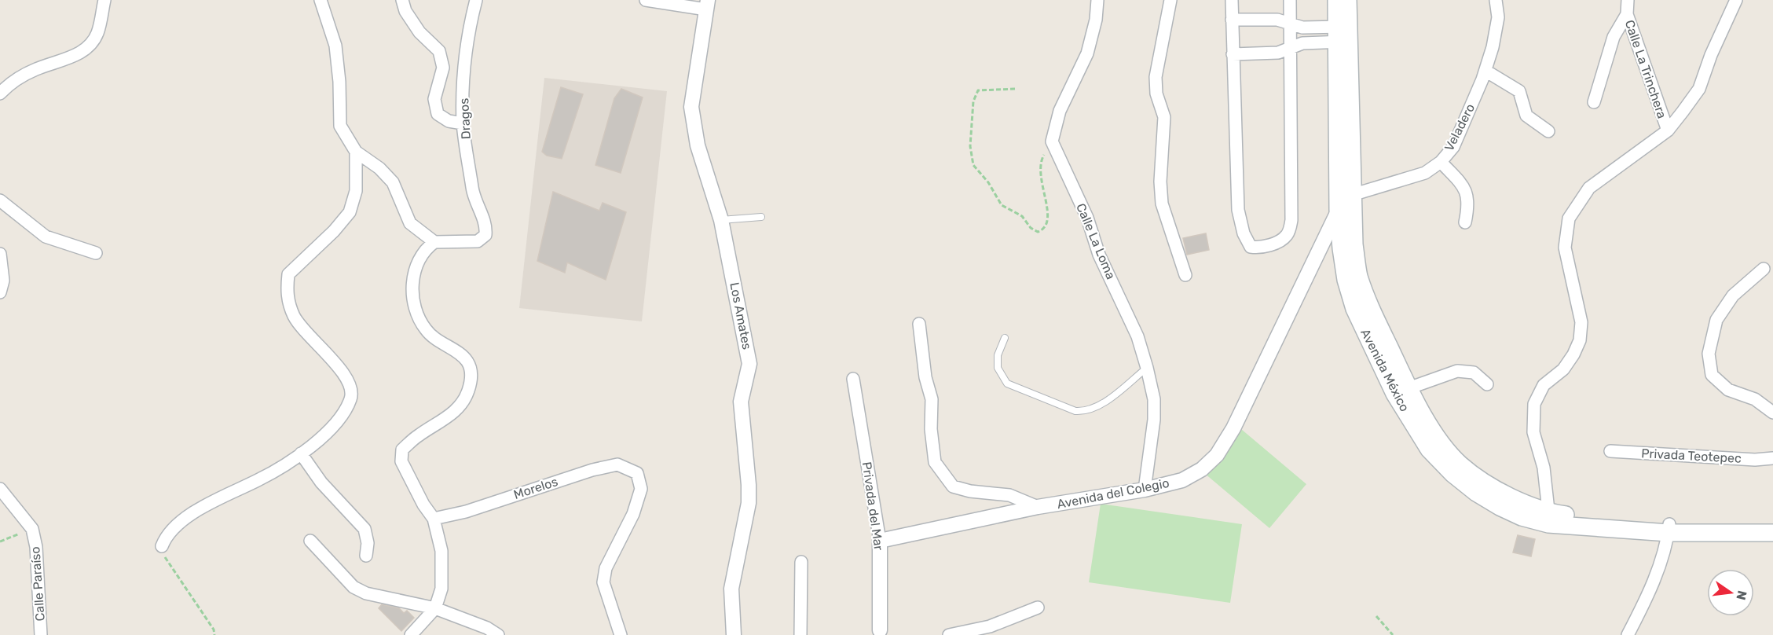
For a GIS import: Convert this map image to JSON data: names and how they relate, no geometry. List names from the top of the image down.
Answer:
{
  "streets": {
    "main road": ["Avenida México"],
    "street": [
      "Calle La Trinchera",
      "Dragos",
      "Veladero",
      "Calle La Loma",
      "Los Amates",
      "Privada Teotepec",
      "Morelos",
      "Avenida del Colegio",
      "Privada del Mar",
      "Calle Paraíso"
    ]
  },
  "crossings": [
    ["Calle La Trinchera", "Avenida México"],
    ["Veladero", "Avenida México"],
    ["Veladero", "Avenida del Colegio"],
    ["Calle La Loma", "Avenida del Colegio"],
    ["Avenida México", "Avenida del Colegio"],
    ["Avenida del Colegio", "Privada del Mar"]
  ],
  "north": "right"
}
